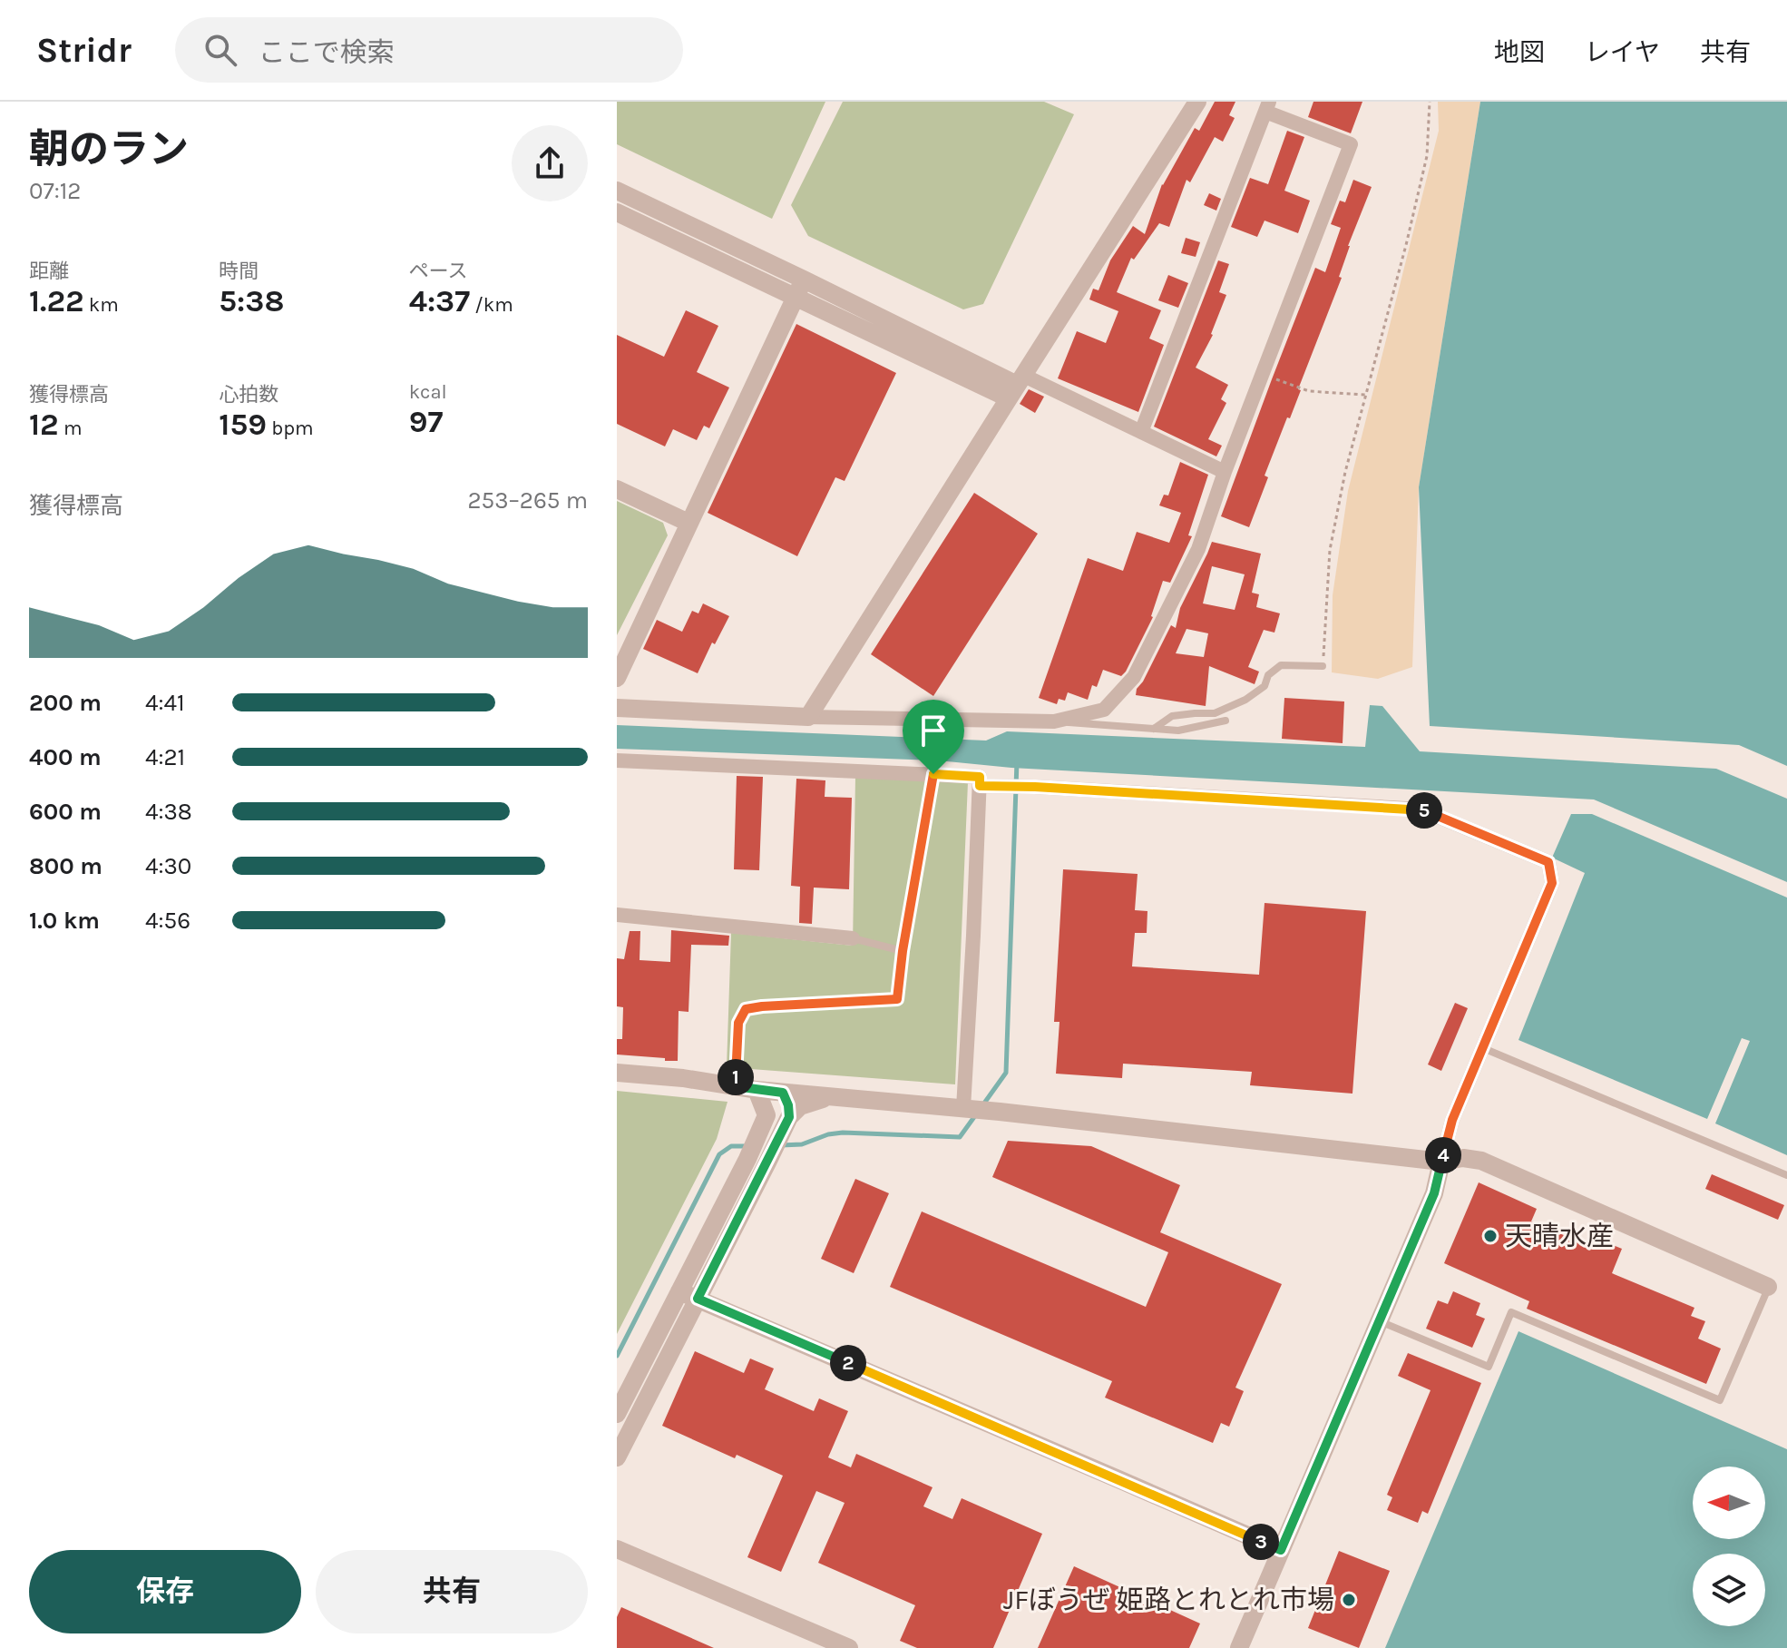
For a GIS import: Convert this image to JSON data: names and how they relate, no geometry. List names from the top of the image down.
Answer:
{
  "places": ["天晴水産", "JFぼうぜ 姫路とれとれ市場"],
  "north": "left",
  "page": {
    "header": "Stridr",
    "search": "ここで検索",
    "nav": ["地図", "レイヤ", "共有"],
    "heading": ["朝のラン", "07:12"],
    "stats": [
      ["距離", "1.22 km"],
      ["時間", "5:38"],
      ["ペース", "4:37 /km"],
      ["獲得標高", "12 m"],
      ["心拍数", "159 bpm"],
      ["kcal", "97"]
    ],
    "chart": ["獲得標高", "253–265 m"],
    "list": [
      {
        "name": "200 m",
        "note": "4:41"
      },
      {
        "name": "400 m",
        "note": "4:21"
      },
      {
        "name": "600 m",
        "note": "4:38"
      },
      {
        "name": "800 m",
        "note": "4:30"
      },
      {
        "name": "1.0 km",
        "note": "4:56"
      }
    ],
    "pins": [
      "5",
      "1",
      "4",
      "2",
      "3"
    ],
    "buttons": ["保存", "共有"]
  }
}
